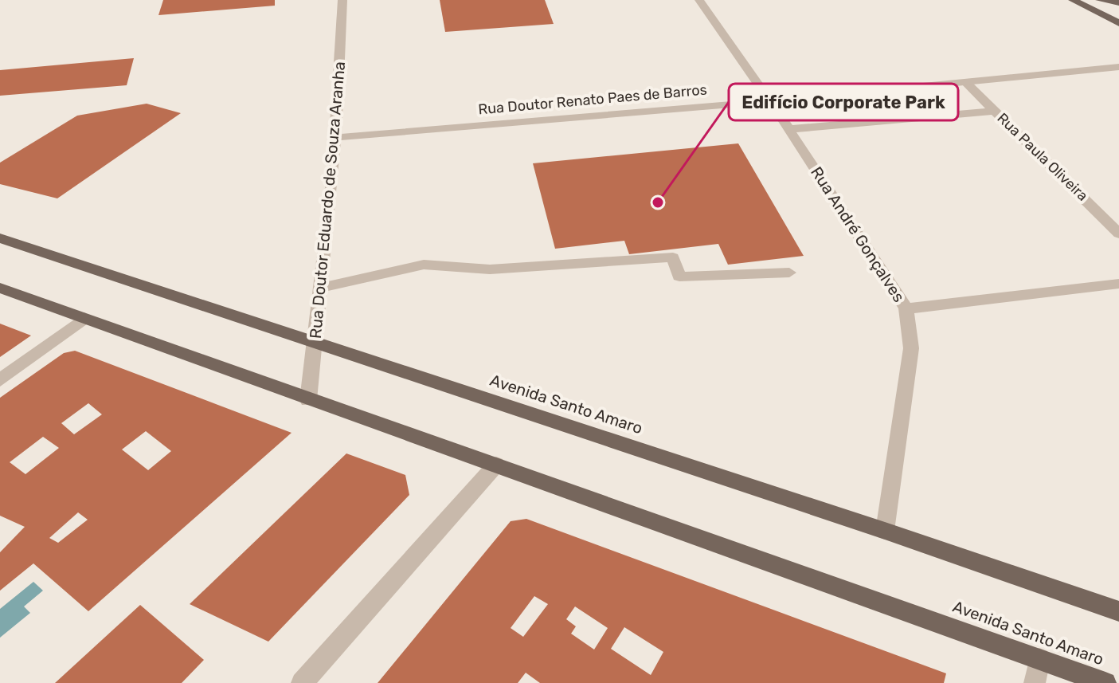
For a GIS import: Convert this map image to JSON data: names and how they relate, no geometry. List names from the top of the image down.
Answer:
{
  "streets": {
    "main road": ["Avenida Santo Amaro"],
    "street": [
      "Rua Doutor Renato Paes de Barros",
      "Rua Paula Oliveira",
      "Rua Doutor Eduardo de Souza Aranha",
      "Rua André Gonçalves"
    ]
  },
  "crossings": [
    ["Rua Doutor Renato Paes de Barros", "Rua Paula Oliveira"],
    ["Rua Doutor Renato Paes de Barros", "Rua Doutor Eduardo de Souza Aranha"],
    ["Rua Doutor Renato Paes de Barros", "Rua André Gonçalves"],
    ["Rua Doutor Eduardo de Souza Aranha", "Avenida Santo Amaro"],
    ["Rua André Gonçalves", "Avenida Santo Amaro"]
  ],
  "places": ["Edifício Corporate Park"]
}
